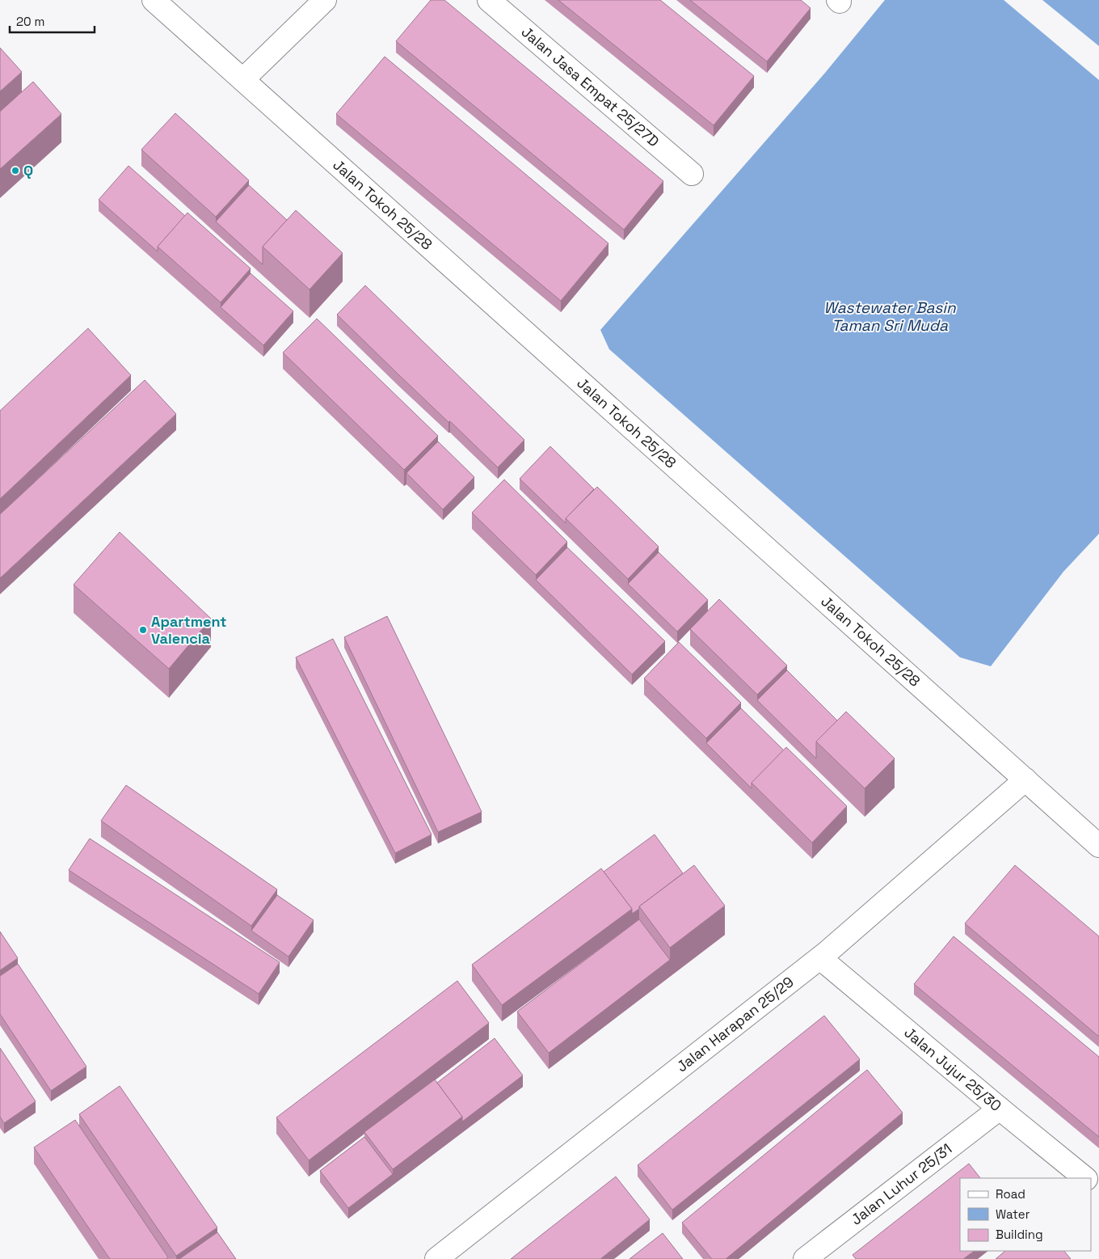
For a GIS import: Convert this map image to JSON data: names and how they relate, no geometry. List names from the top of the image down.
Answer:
{
  "streets": {
    "street": [
      "Jalan Jasa Empat 25/27D",
      "Jalan Tokoh 25/28",
      "Jalan Harapan 25/29",
      "Jalan Jujur 25/30",
      "Jalan Luhur 25/31"
    ]
  },
  "crossings": [
    ["Jalan Tokoh 25/28", "Jalan Harapan 25/29"],
    ["Jalan Harapan 25/29", "Jalan Jujur 25/30"],
    ["Jalan Jujur 25/30", "Jalan Luhur 25/31"]
  ],
  "water": ["Wastewater Basin Taman Sri Muda"],
  "places": ["Q", "Apartment Valencia"],
  "legend": ["Road", "Water", "Building"],
  "scale_bar": "20 m"
}
